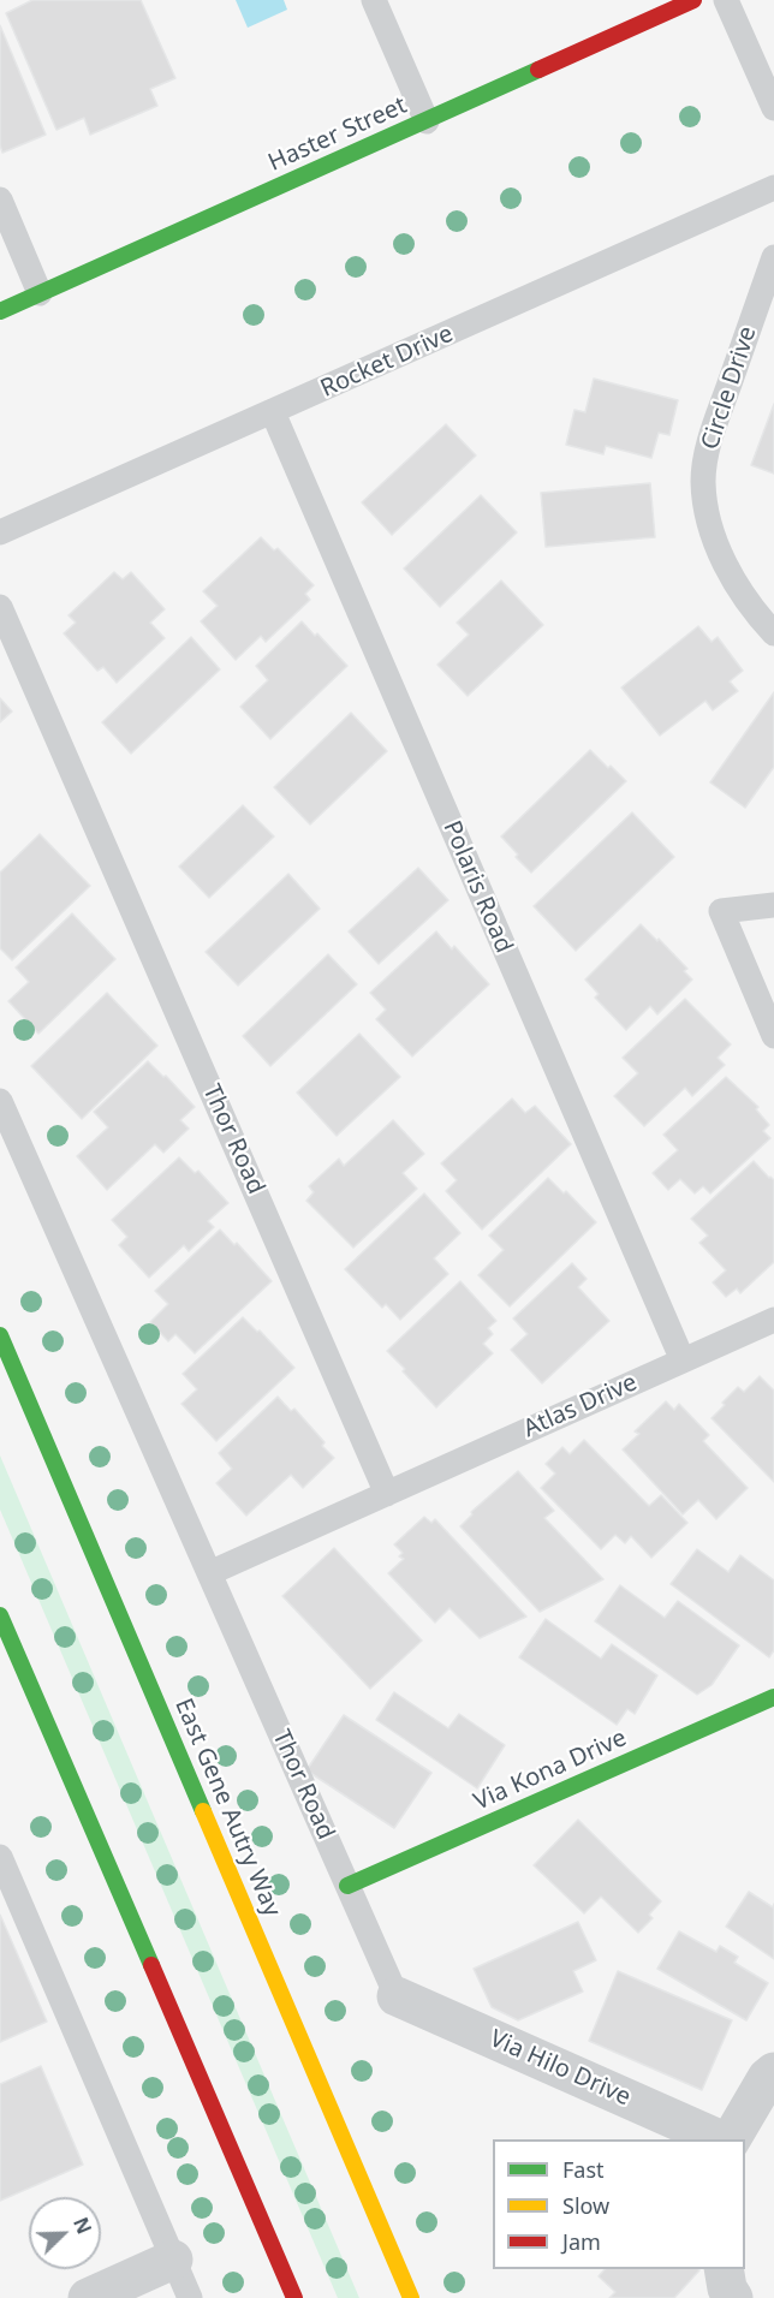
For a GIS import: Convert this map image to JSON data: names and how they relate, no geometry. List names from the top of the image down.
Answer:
{
  "streets": {
    "street": [
      "Haster Street",
      "Via Kona Drive",
      "East Gene Autry Way",
      "Via Hilo Drive"
    ],
    "lane": [
      "Rocket Drive",
      "Circle Drive",
      "Polaris Road",
      "Thor Road",
      "Atlas Drive"
    ]
  },
  "crossings": [
    ["Rocket Drive", "Polaris Road"],
    ["Polaris Road", "Atlas Drive"],
    ["Thor Road", "Atlas Drive"],
    ["Thor Road", "Via Kona Drive"],
    ["Thor Road", "Via Hilo Drive"]
  ],
  "legend": ["Fast", "Slow", "Jam"],
  "north": "top right"
}
